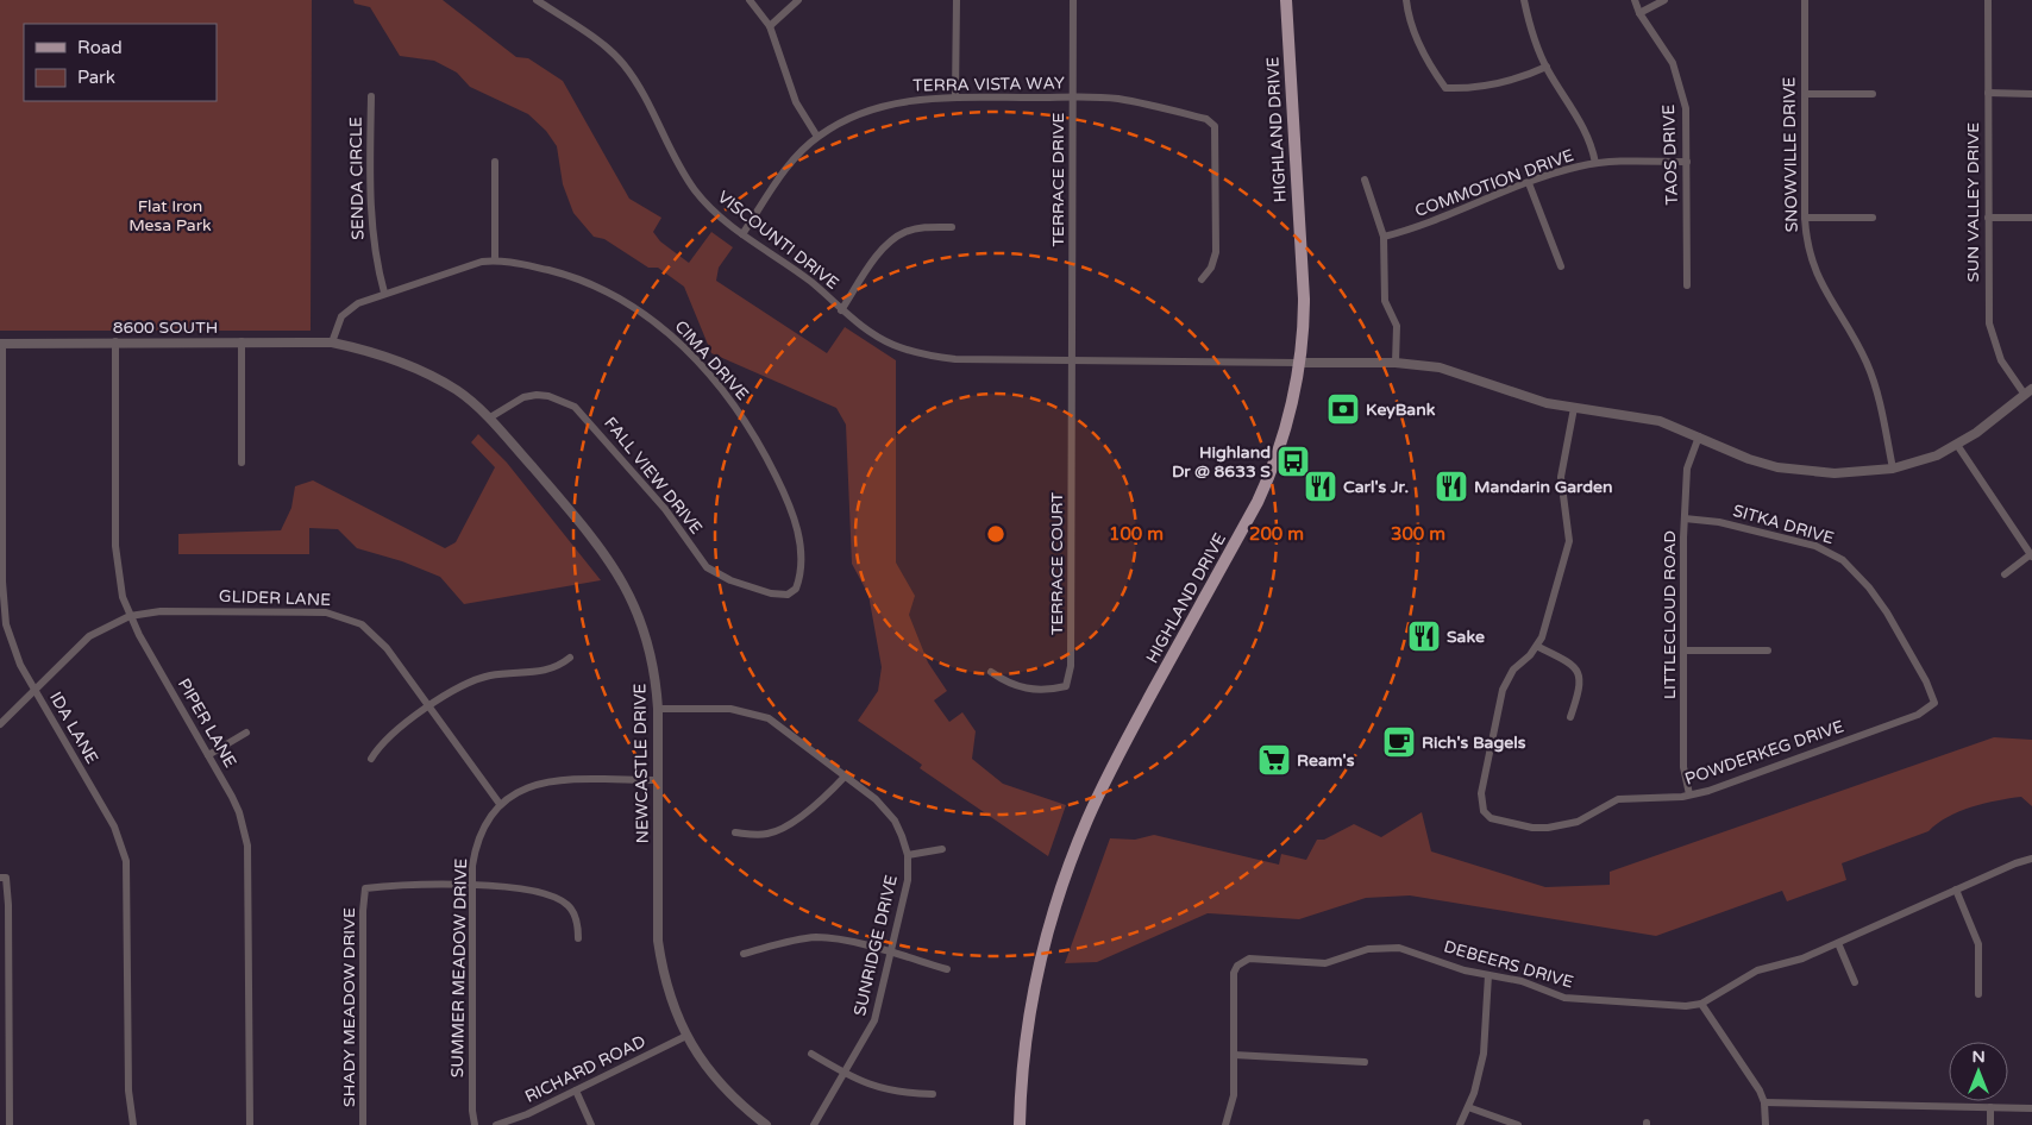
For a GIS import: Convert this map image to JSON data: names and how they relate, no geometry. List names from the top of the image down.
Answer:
{
  "streets": {
    "main road": ["HIGHLAND DRIVE"],
    "street": [
      "TERRA VISTA WAY",
      "TAOS DRIVE",
      "SNOWVILLE DRIVE",
      "SENDA CIRCLE",
      "TERRACE DRIVE",
      "COMMOTION DRIVE",
      "SUN VALLEY DRIVE",
      "VISCOUNTI DRIVE",
      "8600 SOUTH",
      "CIMA DRIVE",
      "FALL VIEW DRIVE",
      "SITKA DRIVE",
      "TERRACE COURT",
      "GLIDER LANE",
      "LITTLECLOUD ROAD",
      "PIPER LANE",
      "IDA LANE",
      "POWDERKEG DRIVE",
      "NEWCASTLE DRIVE",
      "SUNRIDGE DRIVE",
      "DEBEERS DRIVE",
      "SUMMER MEADOW DRIVE",
      "SHADY MEADOW DRIVE",
      "RICHARD ROAD"
    ]
  },
  "crossings": [
    ["TERRA VISTA WAY", "TERRACE DRIVE"],
    ["TERRA VISTA WAY", "VISCOUNTI DRIVE"],
    ["HIGHLAND DRIVE", "VISCOUNTI DRIVE"],
    ["TAOS DRIVE", "COMMOTION DRIVE"],
    ["SENDA CIRCLE", "CIMA DRIVE"],
    ["TERRACE DRIVE", "VISCOUNTI DRIVE"],
    ["TERRACE DRIVE", "TERRACE COURT"],
    ["VISCOUNTI DRIVE", "TERRACE COURT"],
    ["8600 SOUTH", "CIMA DRIVE"],
    ["8600 SOUTH", "PIPER LANE"],
    ["8600 SOUTH", "IDA LANE"],
    ["8600 SOUTH", "NEWCASTLE DRIVE"],
    ["CIMA DRIVE", "FALL VIEW DRIVE"],
    ["CIMA DRIVE", "NEWCASTLE DRIVE"],
    ["FALL VIEW DRIVE", "NEWCASTLE DRIVE"],
    ["SITKA DRIVE", "LITTLECLOUD ROAD"],
    ["SITKA DRIVE", "POWDERKEG DRIVE"],
    ["GLIDER LANE", "PIPER LANE"],
    ["GLIDER LANE", "IDA LANE"],
    ["GLIDER LANE", "SUMMER MEADOW DRIVE"],
    ["LITTLECLOUD ROAD", "POWDERKEG DRIVE"],
    ["NEWCASTLE DRIVE", "SUNRIDGE DRIVE"],
    ["NEWCASTLE DRIVE", "SUMMER MEADOW DRIVE"],
    ["NEWCASTLE DRIVE", "RICHARD ROAD"],
    ["SUMMER MEADOW DRIVE", "SHADY MEADOW DRIVE"]
  ],
  "parks": ["Flat Iron Mesa Park"],
  "places": {
    "bank": ["KeyBank"],
    "bus stop": ["Highland Dr @ 8633 S"],
    "restaurant": ["Carl's Jr.", "Mandarin Garden", "Sake"],
    "cafe": ["Rich's Bagels"],
    "supermarket": ["Ream's"]
  },
  "legend": ["Road", "Park"],
  "north": "top",
  "rings": ["100 m", "200 m", "300 m"]
}
